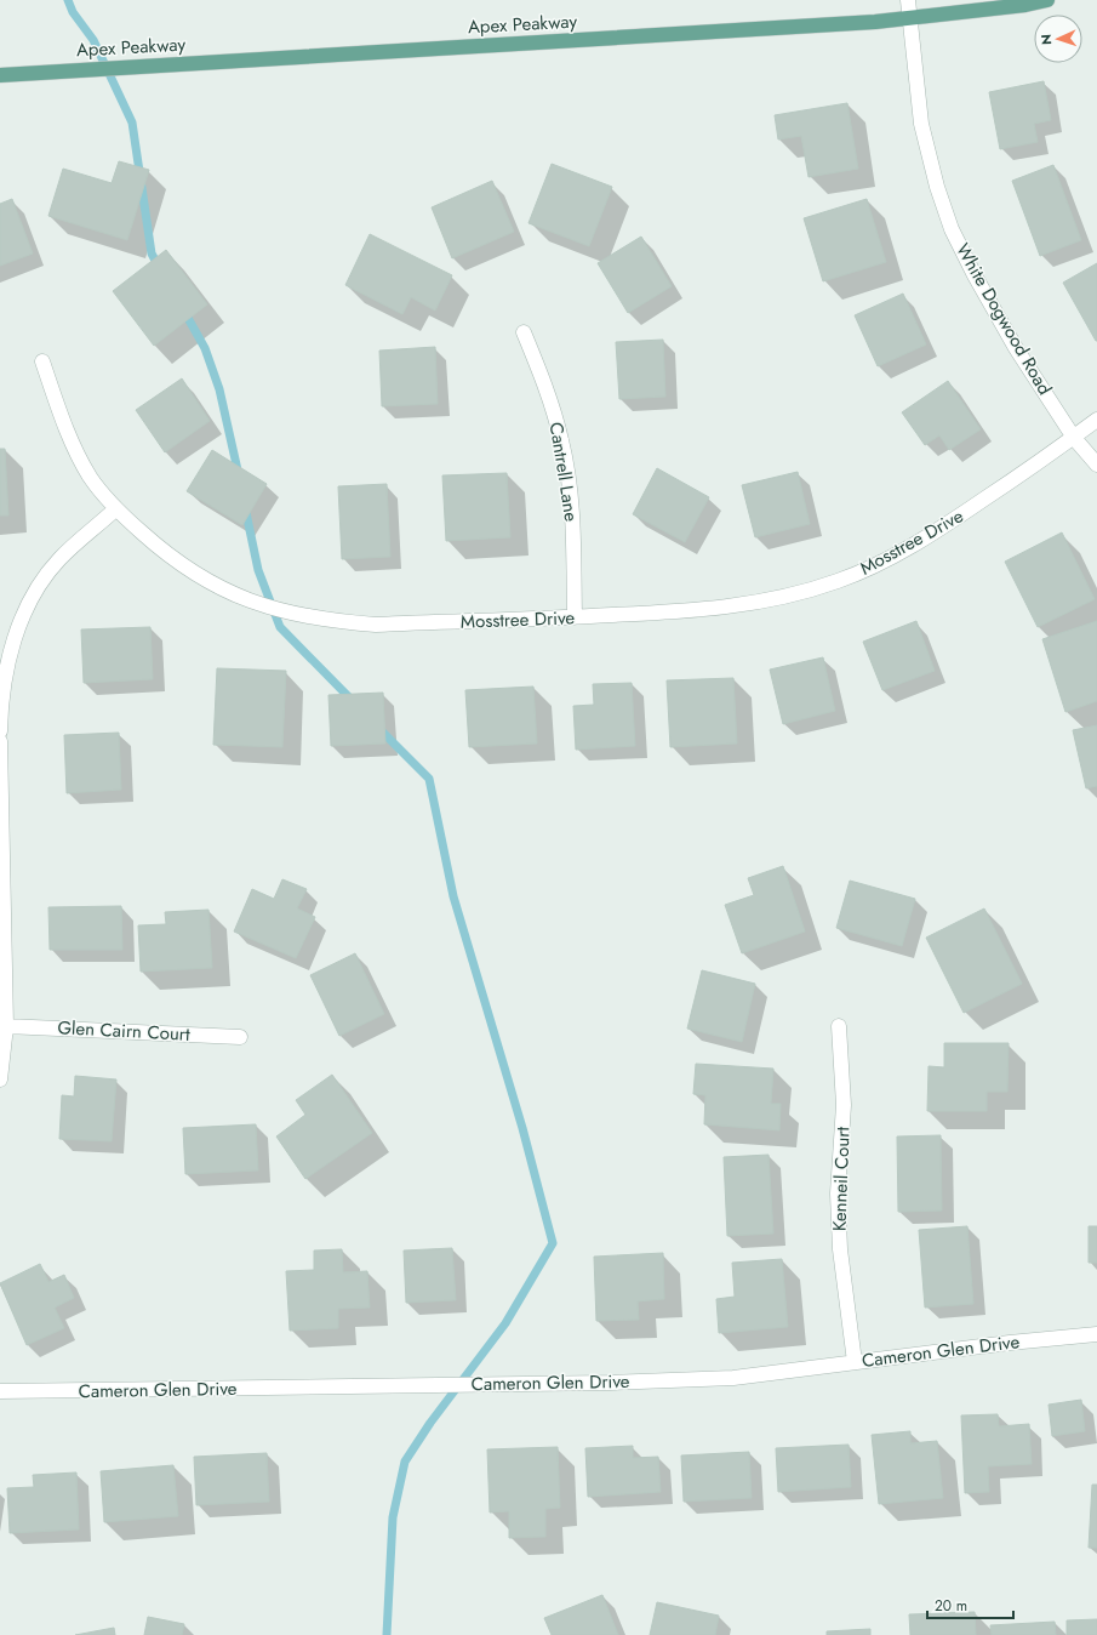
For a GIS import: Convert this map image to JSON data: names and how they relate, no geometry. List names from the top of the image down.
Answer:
{
  "streets": {
    "main road": ["Apex Peakway"],
    "street": [
      "White Dogwood Road",
      "Cantrell Lane",
      "Mosstree Drive",
      "Glen Cairn Court",
      "Kenneil Court",
      "Cameron Glen Drive"
    ]
  },
  "crossings": [
    ["Apex Peakway", "White Dogwood Road"],
    ["White Dogwood Road", "Mosstree Drive"],
    ["Cantrell Lane", "Mosstree Drive"],
    ["Kenneil Court", "Cameron Glen Drive"]
  ],
  "scale_bar": "20 m",
  "north": "left"
}
